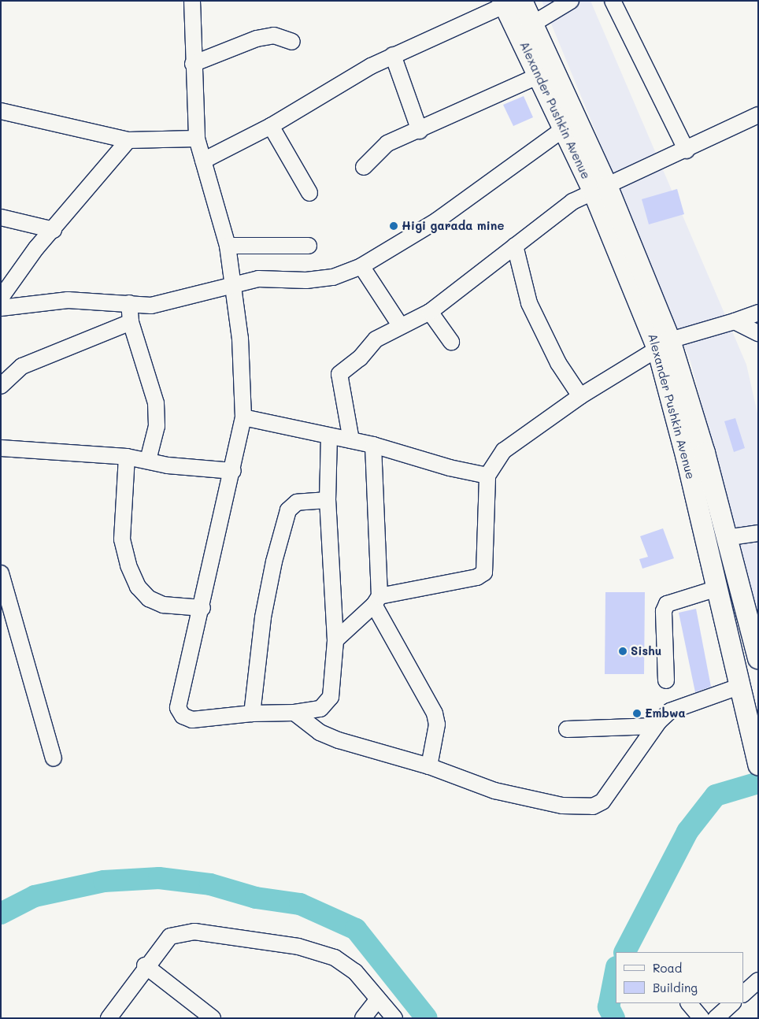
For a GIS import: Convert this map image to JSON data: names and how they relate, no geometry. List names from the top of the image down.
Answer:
{
  "streets": {
    "main road": ["Alexander Pushkin Avenue"]
  },
  "places": ["Higi garada mine", "Sishu", "Embwa"],
  "legend": ["Road", "Building"]
}
